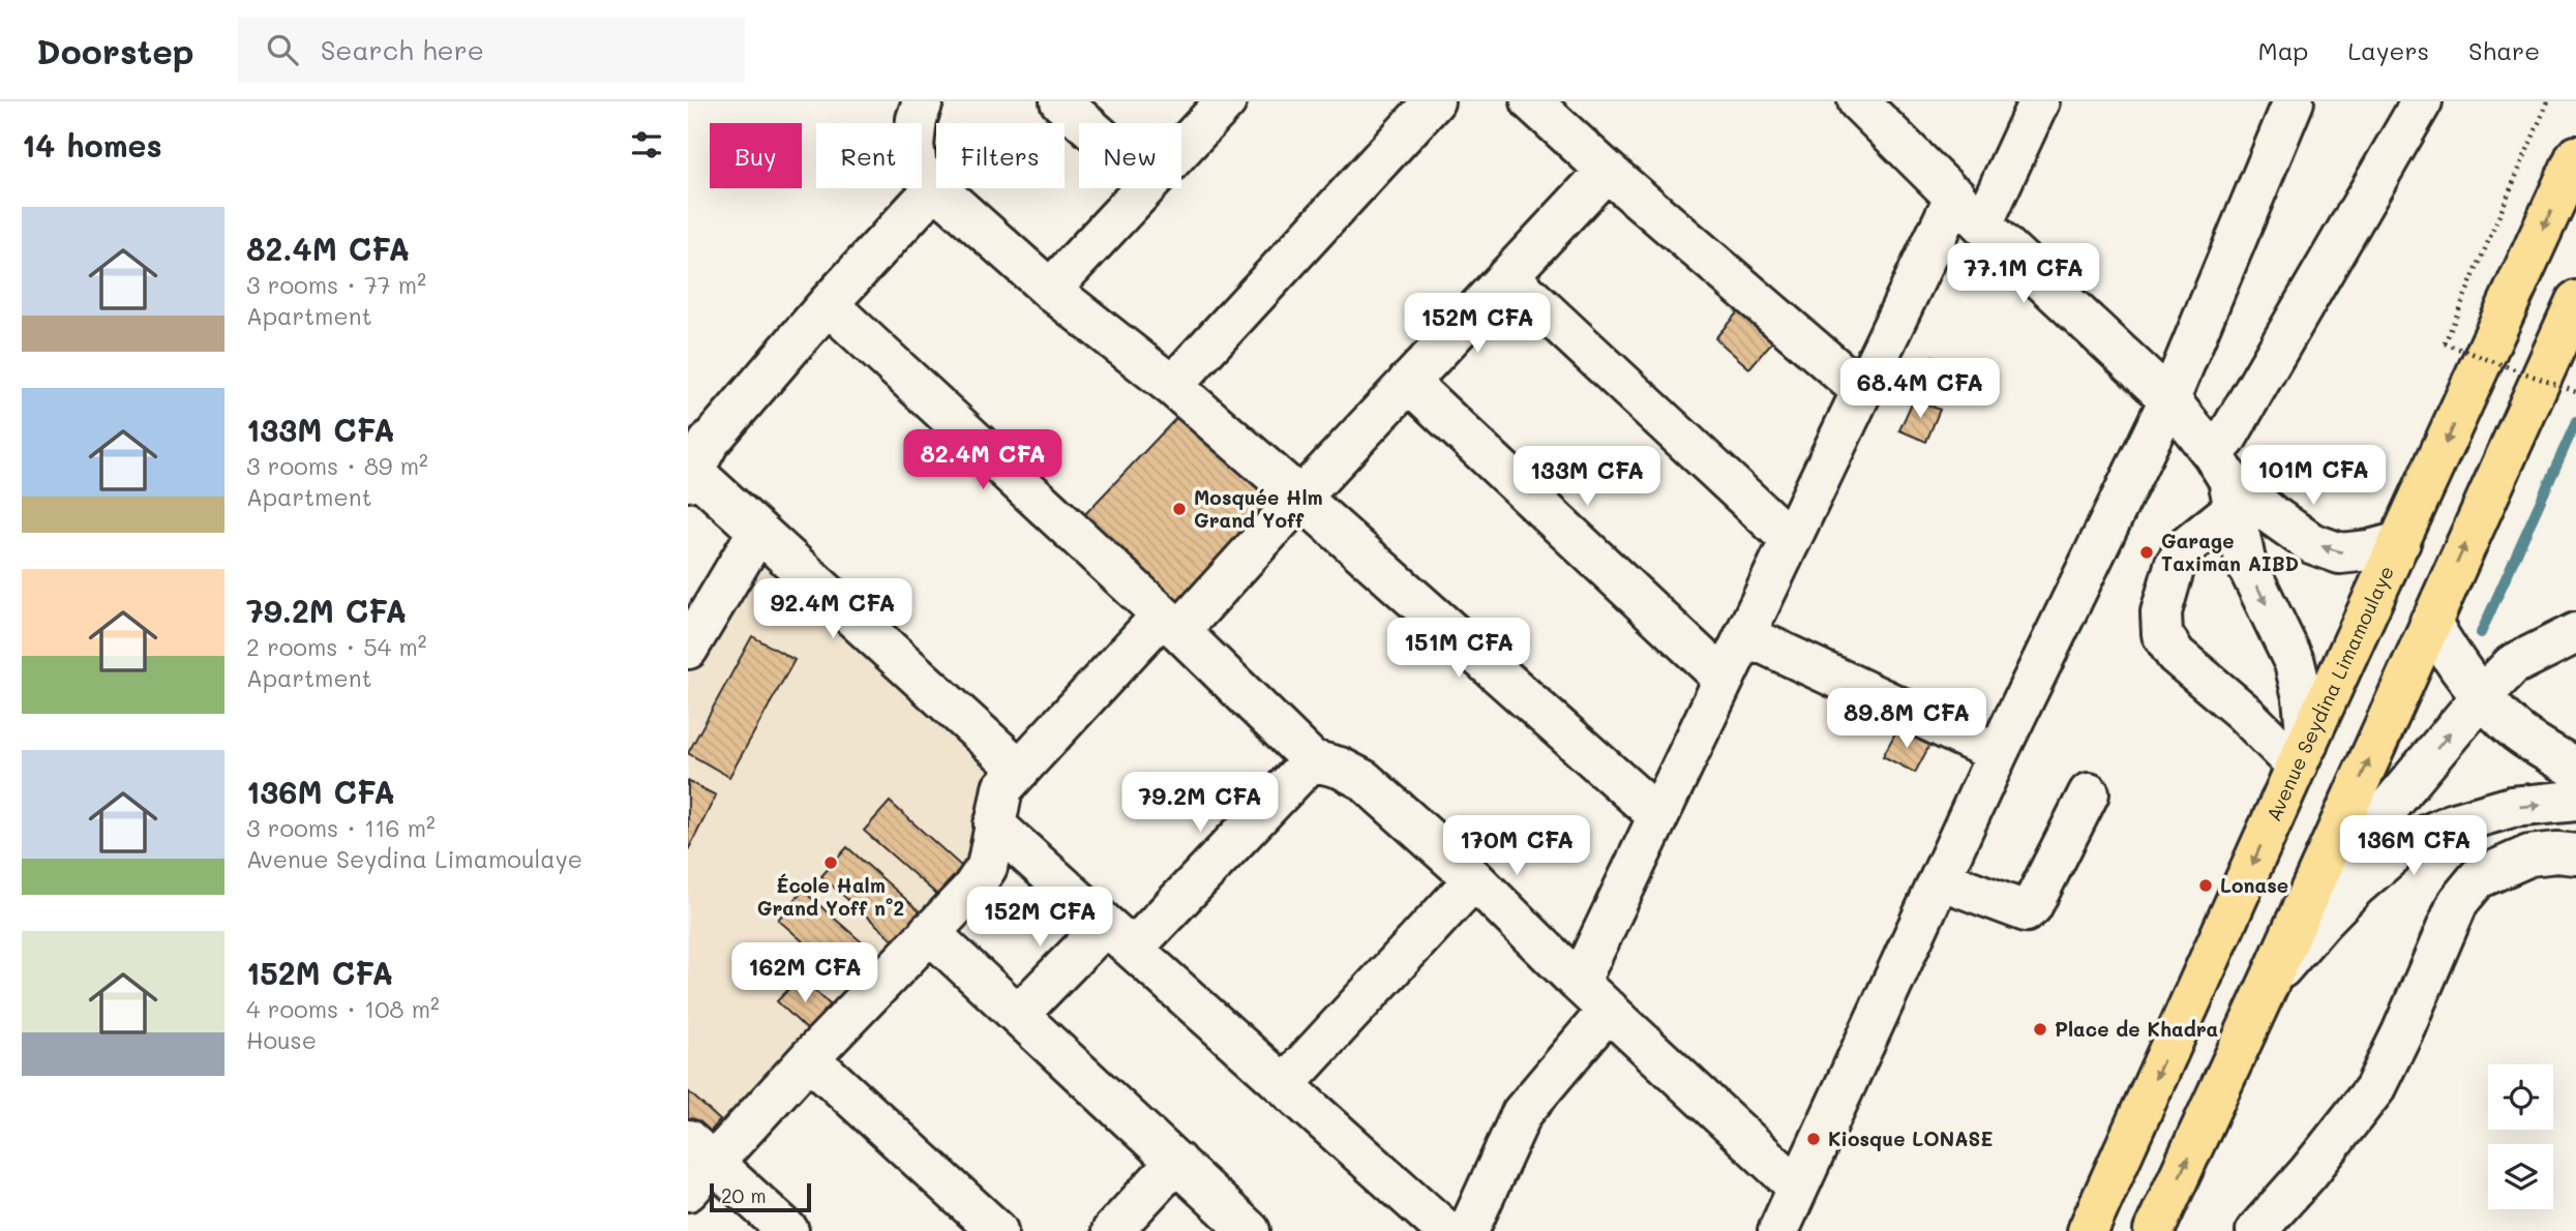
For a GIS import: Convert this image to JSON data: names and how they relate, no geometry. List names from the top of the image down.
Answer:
{
  "streets": {
    "highway": ["Avenue Seydina Limamoulaye"]
  },
  "places": [
    "Mosquée Hlm Grand Yoff",
    "Garage Taximan AIBD",
    "École Halm Grand Yoff n°2",
    "Lonase",
    "Place de Khadra",
    "Kiosque LONASE"
  ],
  "scale_bar": "20 m",
  "page": {
    "header": "Doorstep",
    "search": "Search here",
    "nav": ["Map", "Layers", "Share"],
    "heading": "14 homes",
    "chip": [
      "Buy",
      "Rent",
      "Filters",
      "New"
    ],
    "list": [
      {
        "name": "82.4M CFA",
        "note": "3 rooms · 77 m² · Apartment"
      },
      {
        "name": "133M CFA",
        "note": "3 rooms · 89 m² · Apartment"
      },
      {
        "name": "79.2M CFA",
        "note": "2 rooms · 54 m² · Apartment"
      },
      {
        "name": "136M CFA",
        "note": "3 rooms · 116 m² · Avenue Seydina Limamoulaye"
      },
      {
        "name": "152M CFA",
        "note": "4 rooms · 108 m² · House"
      }
    ],
    "price": [
      "77.1M CFA",
      "152M CFA",
      "68.4M CFA",
      "82.4M CFA",
      "101M CFA",
      "133M CFA",
      "92.4M CFA",
      "151M CFA",
      "89.8M CFA",
      "79.2M CFA",
      "170M CFA",
      "136M CFA",
      "152M CFA",
      "162M CFA"
    ],
    "scale": "20 m"
  }
}
